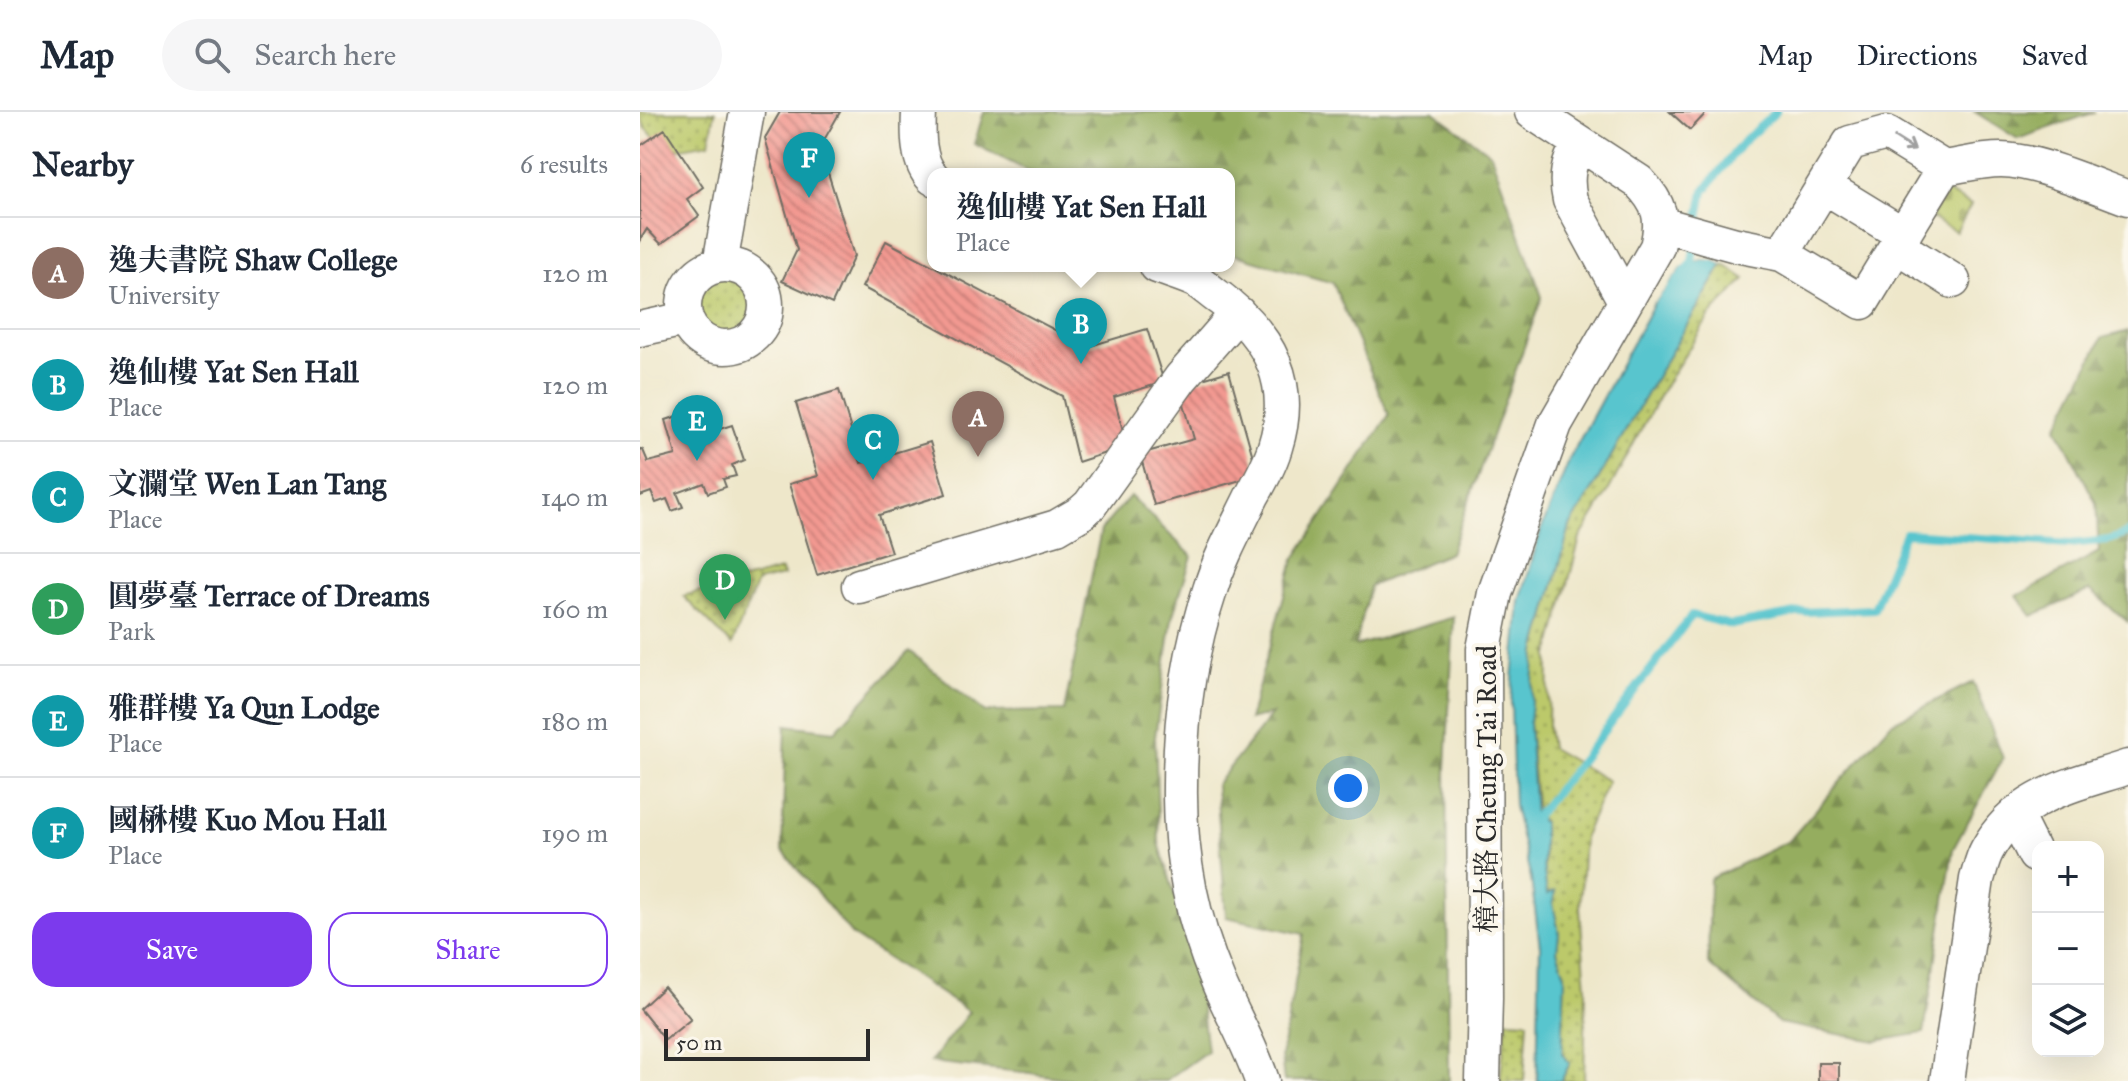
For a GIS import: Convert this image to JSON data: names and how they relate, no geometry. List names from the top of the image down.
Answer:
{
  "streets": {
    "street": ["樟大路 Cheung Tai Road"]
  },
  "scale_bar": "50 m",
  "page": {
    "header": "Map",
    "search": "Search here",
    "nav": ["Map", "Directions", "Saved"],
    "heading": ["Nearby", "6 results"],
    "pins": [
      "F",
      "B",
      "A",
      "E",
      "C",
      "D"
    ],
    "popup": ["逸仙樓 Yat Sen Hall", "Place"],
    "list": [
      {
        "mark": "A",
        "name": "逸夫書院 Shaw College",
        "note": "University",
        "value": "120 m"
      },
      {
        "mark": "B",
        "name": "逸仙樓 Yat Sen Hall",
        "note": "Place",
        "value": "120 m"
      },
      {
        "mark": "C",
        "name": "文瀾堂 Wen Lan Tang",
        "note": "Place",
        "value": "140 m"
      },
      {
        "mark": "D",
        "name": "圓夢臺 Terrace of Dreams",
        "note": "Park",
        "value": "160 m"
      },
      {
        "mark": "E",
        "name": "雅群樓 Ya Qun Lodge",
        "note": "Place",
        "value": "180 m"
      },
      {
        "mark": "F",
        "name": "國楙樓 Kuo Mou Hall",
        "note": "Place",
        "value": "190 m"
      }
    ],
    "map_buttons": ["+", "−"],
    "buttons": ["Save", "Share"],
    "scale": "50 m"
  }
}
